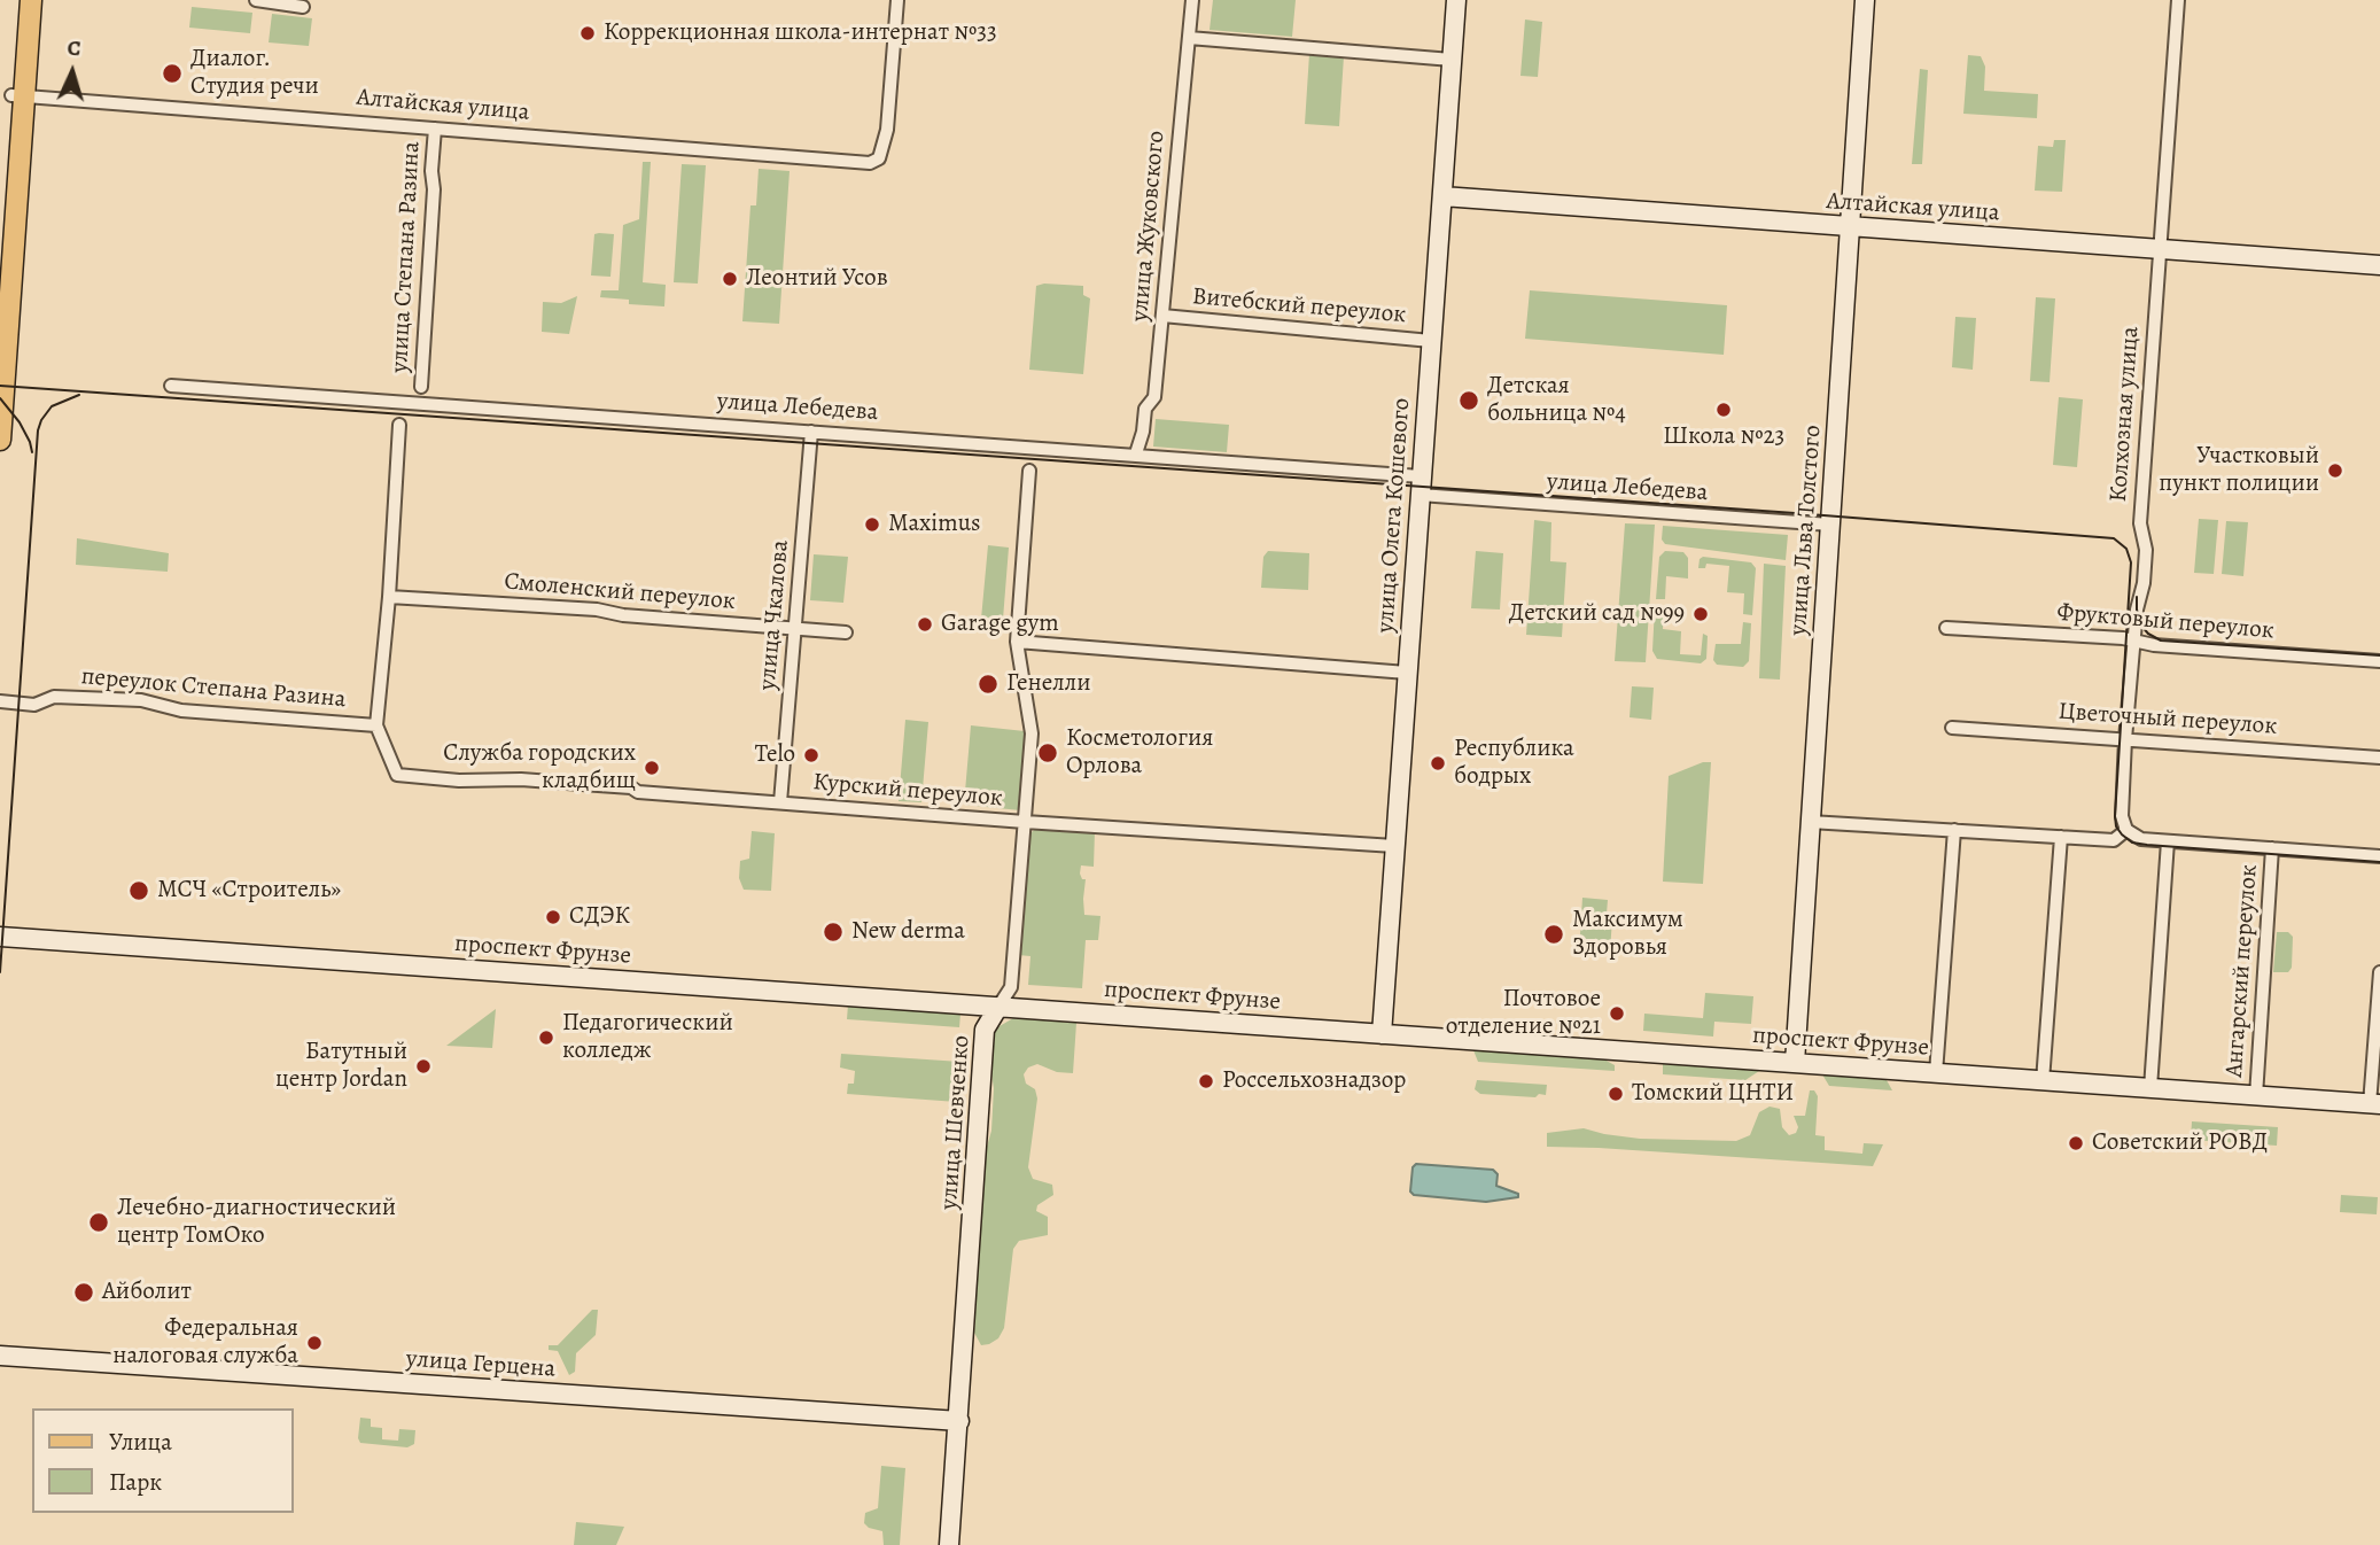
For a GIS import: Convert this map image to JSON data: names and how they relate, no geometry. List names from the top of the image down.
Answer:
{
  "streets": {
    "street": [
      "Алтайская улица",
      "улица Жуковского",
      "улица Степана Разина",
      "Витебский переулок",
      "улица Лебедева",
      "Колхозная улица",
      "улица Олега Кошевого",
      "улица Льва Толстого",
      "Смоленский переулок",
      "улица Чкалова",
      "Фруктовый переулок",
      "переулок Степана Разина",
      "Цветочный переулок",
      "Курский переулок",
      "проспект Фрунзе",
      "Ангарский переулок",
      "улица Шевченко",
      "улица Герцена"
    ]
  },
  "crossings": [
    ["Алтайская улица", "улица Степана Разина"],
    ["Алтайская улица", "Колхозная улица"],
    ["Алтайская улица", "улица Олега Кошевого"],
    ["Алтайская улица", "улица Льва Толстого"],
    ["улица Жуковского", "Витебский переулок"],
    ["улица Жуковского", "улица Лебедева"],
    ["Витебский переулок", "улица Олега Кошевого"],
    ["улица Лебедева", "улица Олега Кошевого"],
    ["улица Лебедева", "улица Льва Толстого"],
    ["улица Лебедева", "улица Чкалова"],
    ["Колхозная улица", "Фруктовый переулок"],
    ["Колхозная улица", "Цветочный переулок"],
    ["улица Олега Кошевого", "Курский переулок"],
    ["улица Олега Кошевого", "проспект Фрунзе"],
    ["улица Льва Толстого", "проспект Фрунзе"],
    ["Смоленский переулок", "улица Чкалова"],
    ["улица Чкалова", "Курский переулок"],
    ["переулок Степана Разина", "Курский переулок"],
    ["Курский переулок", "улица Шевченко"],
    ["проспект Фрунзе", "Ангарский переулок"],
    ["проспект Фрунзе", "улица Шевченко"],
    ["улица Шевченко", "улица Герцена"]
  ],
  "places": [
    "Коррекционная школа-интернат №33",
    "Диалог. Студия речи",
    "Леонтий Усов",
    "Детская больница №4",
    "Школа №23",
    "Участковый пункт полиции",
    "Maximus",
    "Детский сад №99",
    "Garage gym",
    "Генелли",
    "Косметология Орлова",
    "Telo",
    "Республика бодрых",
    "Служба городских кладбищ",
    "МСЧ «Строитель»",
    "СДЭК",
    "New derma",
    "Максимум Здоровья",
    "Почтовое отделение №21",
    "Педагогический колледж",
    "Батутный центр Jordan",
    "Россельхознадзор",
    "Томский ЦНТИ",
    "Советский РОВД",
    "Лечебно-диагностический центр ТомОко",
    "Айболит",
    "Федеральная налоговая служба"
  ],
  "legend": ["Улица", "Парк"],
  "north": "top"
}
